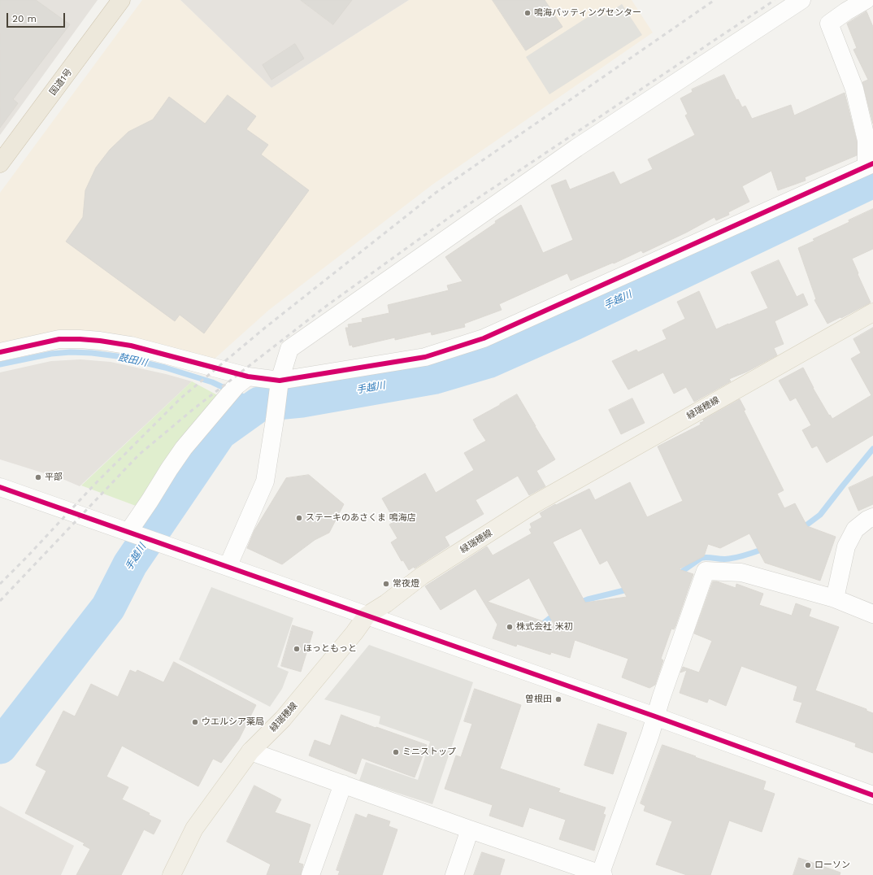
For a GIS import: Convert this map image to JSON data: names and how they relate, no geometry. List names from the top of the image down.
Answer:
{
  "streets": {
    "highway": ["国道1号"],
    "main road": ["緑瑞穂線"]
  },
  "water": ["手越川", "鼓田川"],
  "places": [
    "鳴海バッティングセンター",
    "平部",
    "ステーキのあさくま 鳴海店",
    "常夜燈",
    "株式会社 米初",
    "ほっともっと",
    "曽根田",
    "ウエルシア薬局",
    "ミニストップ",
    "ローソン"
  ],
  "scale_bar": "20 m"
}
